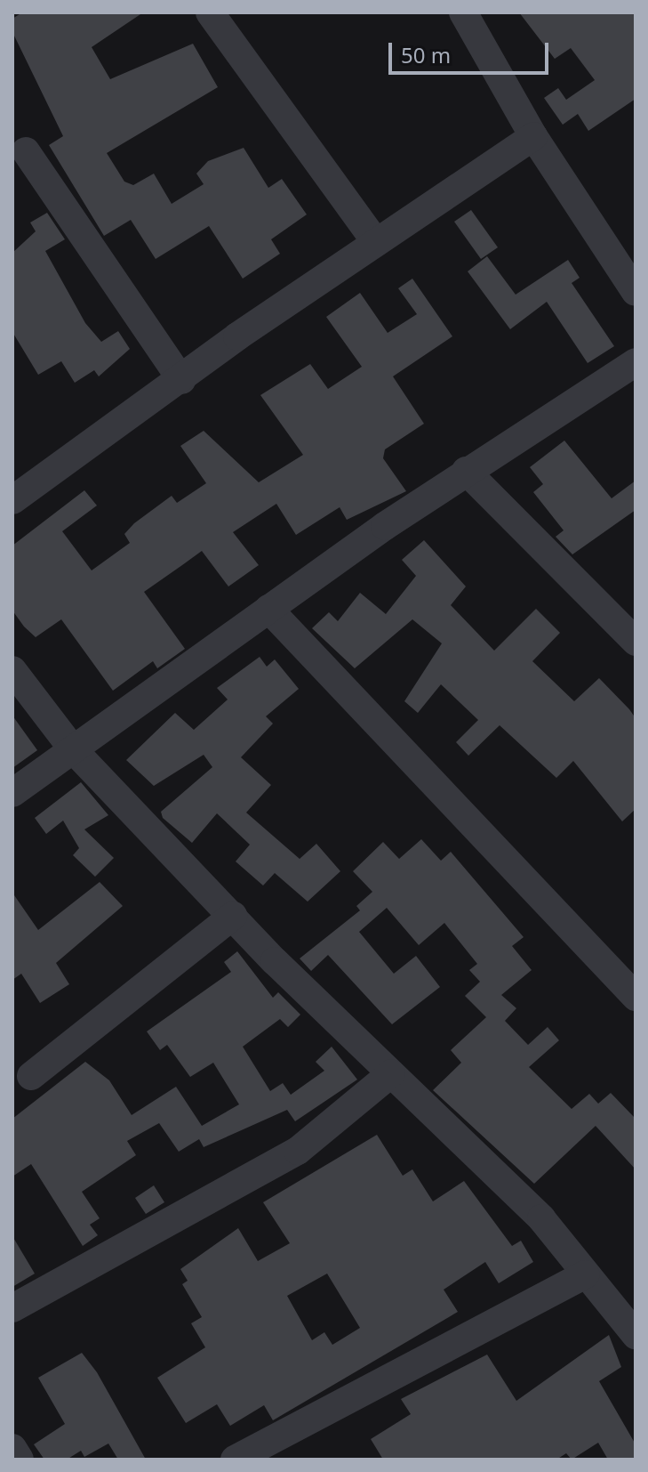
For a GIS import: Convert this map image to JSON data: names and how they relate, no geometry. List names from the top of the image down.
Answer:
{
  "scale_bar": "50 m"
}
